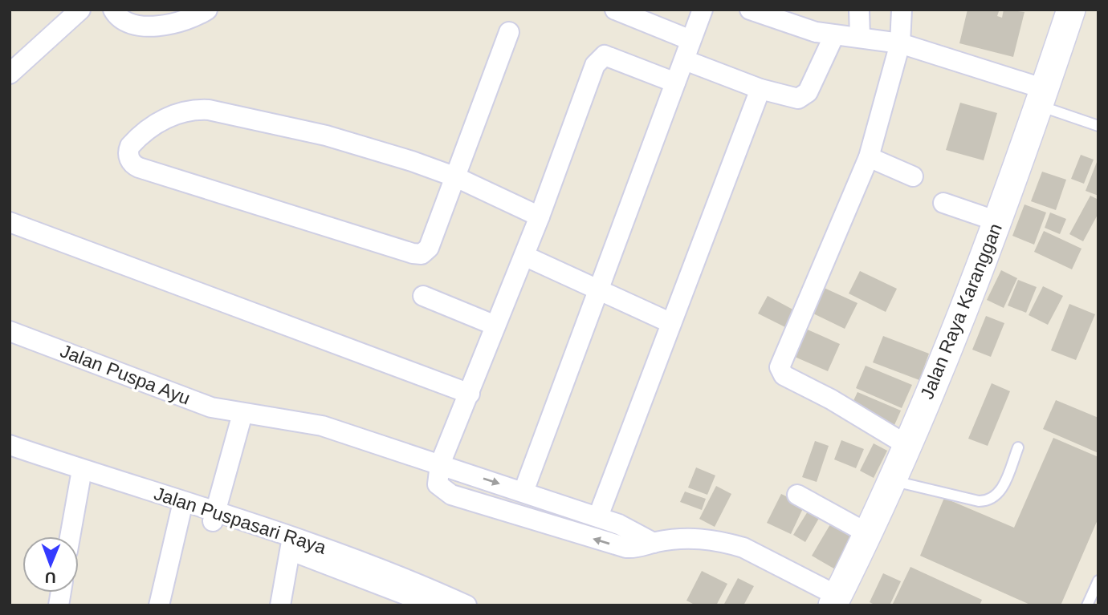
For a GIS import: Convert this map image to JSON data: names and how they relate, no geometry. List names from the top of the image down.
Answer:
{
  "streets": {
    "street": ["Jalan Raya Karanggan", "Jalan Puspa Ayu", "Jalan Puspasari Raya"]
  },
  "north": "bottom"
}
